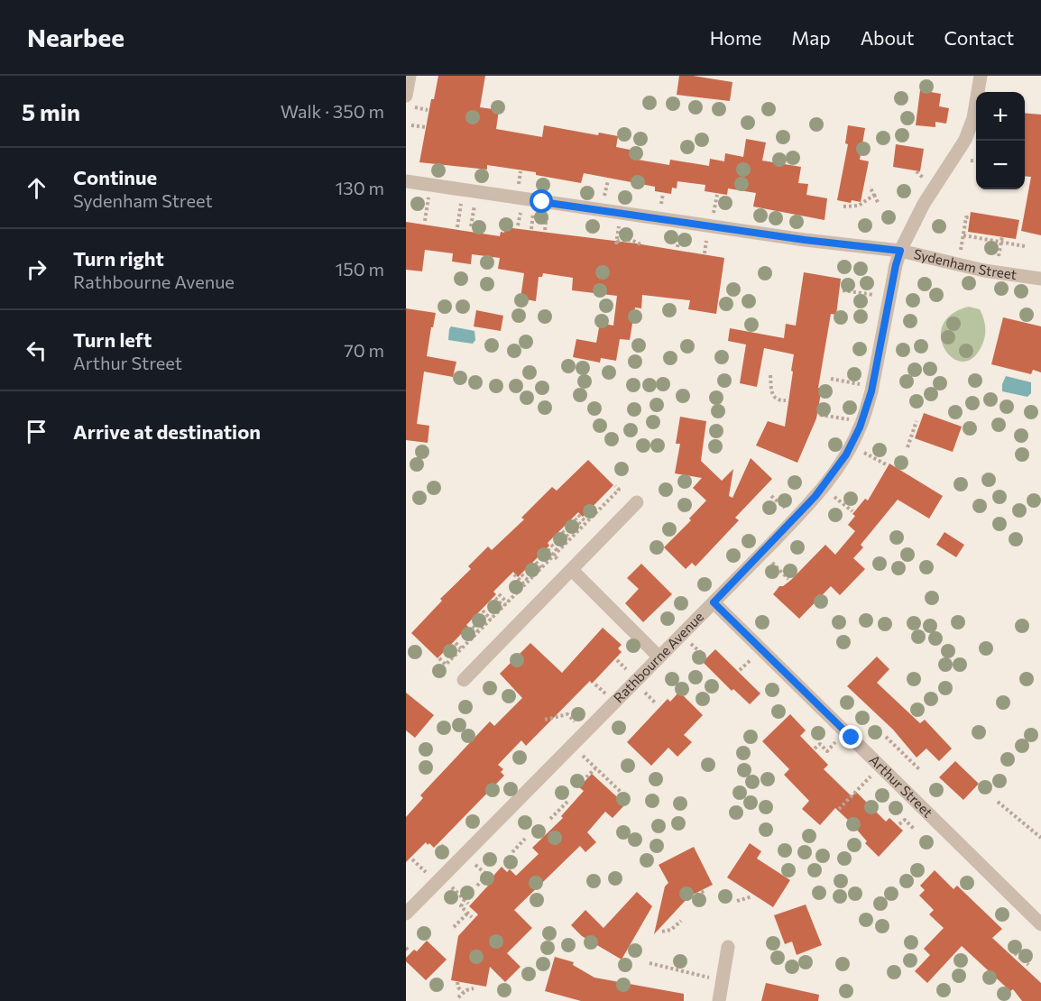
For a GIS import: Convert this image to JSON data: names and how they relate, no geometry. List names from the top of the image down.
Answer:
{
  "streets": {
    "street": ["Sydenham Street", "Rathbourne Avenue", "Arthur Street"]
  },
  "crossings": [
    ["Sydenham Street", "Rathbourne Avenue"],
    ["Rathbourne Avenue", "Arthur Street"]
  ],
  "page": {
    "header": "Nearbee",
    "nav": [
      "Home",
      "Map",
      "About",
      "Contact"
    ],
    "heading": ["5 min", "Walk · 350 m"],
    "map_buttons": ["+", "−"],
    "list": [
      ["Continue", "Sydenham Street", "130 m"],
      ["Turn right", "Rathbourne Avenue", "150 m"],
      ["Turn left", "Arthur Street", "70 m"],
      "Arrive at destination"
    ]
  }
}
